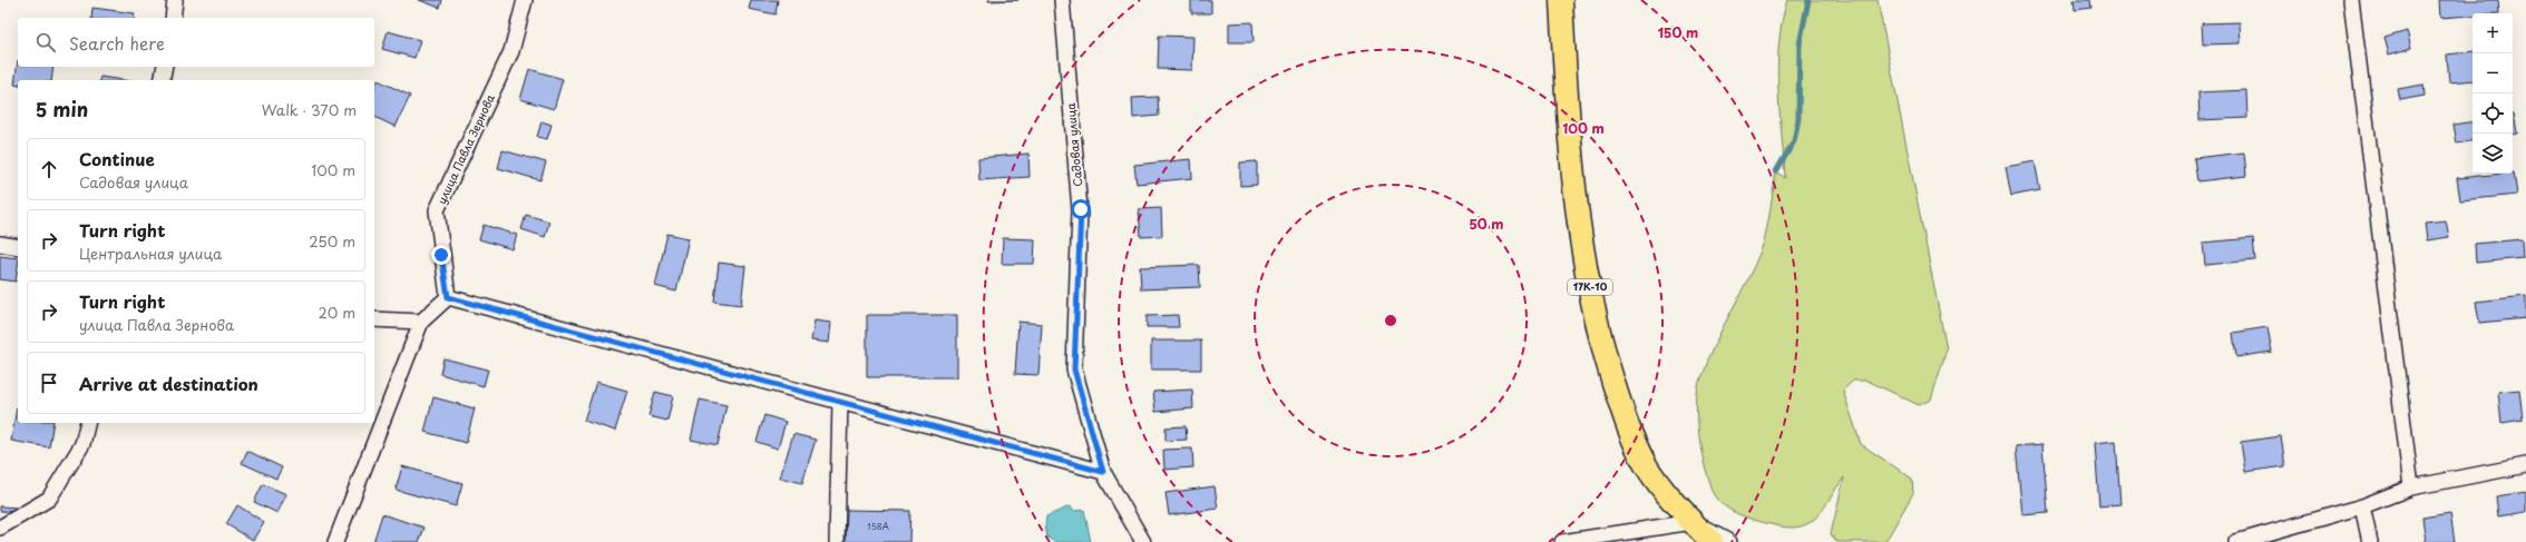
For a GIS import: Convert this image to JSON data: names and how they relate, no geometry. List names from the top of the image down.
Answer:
{
  "streets": {
    "main road": ["17К-10"],
    "street": ["Садовая улица", "улица Павла Зернова"]
  },
  "house_numbers": ["158А"],
  "page": {
    "map_buttons": ["+", "−"],
    "search": "Search here",
    "heading": ["5 min", "Walk · 370 m"],
    "list": [
      ["Continue", "Садовая улица", "100 m"],
      ["Turn right", "Центральная улица", "250 m"],
      ["Turn right", "улица Павла Зернова", "20 m"],
      "Arrive at destination"
    ]
  },
  "rings": ["150 m", "100 m", "50 m"]
}
